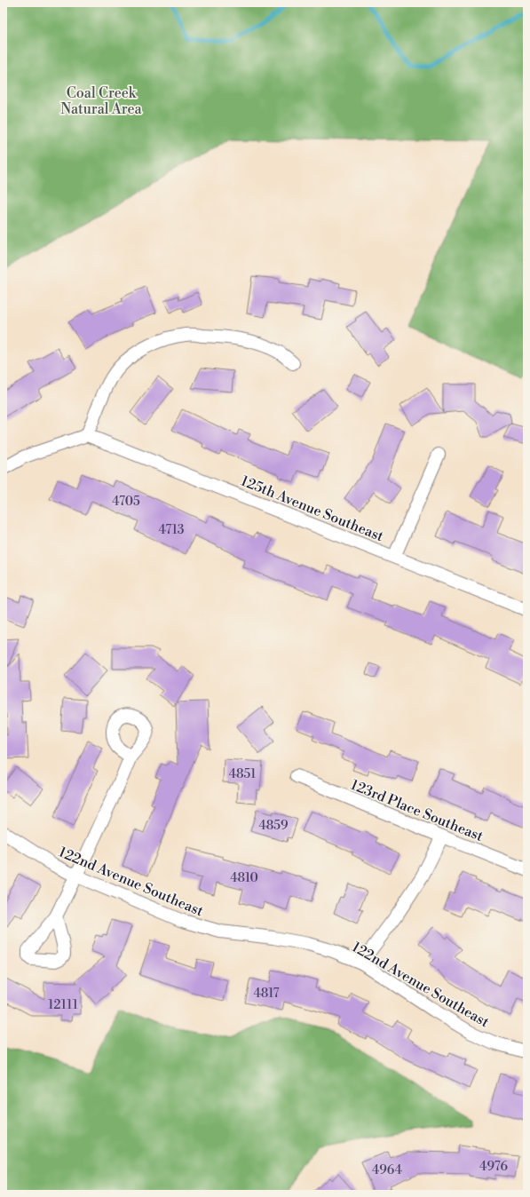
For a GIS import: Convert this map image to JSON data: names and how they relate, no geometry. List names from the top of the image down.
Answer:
{
  "streets": {
    "street": ["125th Avenue Southeast", "123rd Place Southeast", "122nd Avenue Southeast"]
  },
  "parks": ["Coal Creek Natural Area"],
  "house_numbers": [
    "4705",
    "4713",
    "4851",
    "4859",
    "4810",
    "4817",
    "12111",
    "4976",
    "4964"
  ]
}
